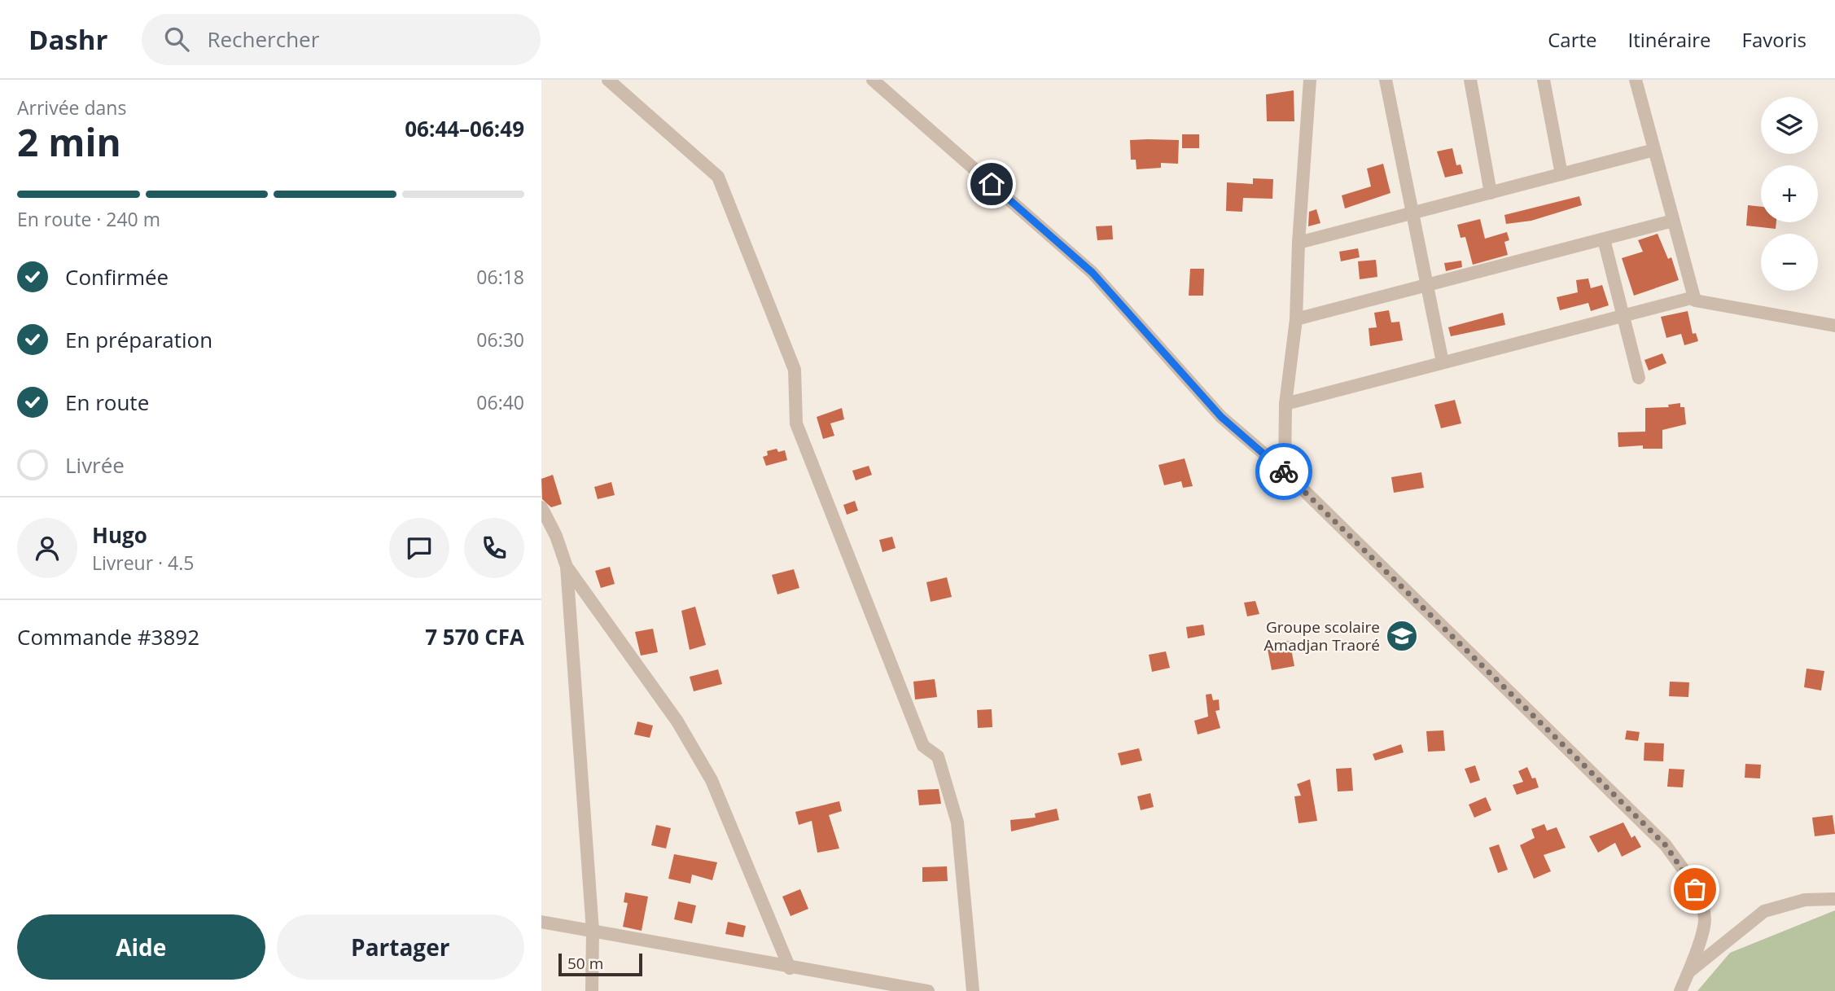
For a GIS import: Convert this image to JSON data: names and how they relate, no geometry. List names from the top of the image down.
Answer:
{
  "places": {
    "school or university": ["Groupe scolaire Amadjan Traoré"]
  },
  "scale_bar": "50 m",
  "page": {
    "header": "Dashr",
    "search": "Rechercher",
    "nav": ["Carte", "Itinéraire", "Favoris"],
    "heading": ["2 min", "Arrivée dans", "06:44–06:49"],
    "panel": [
      "Hugo",
      "Livreur · 4.5",
      "Commande #3892",
      "7 570 CFA"
    ],
    "map_buttons": ["+", "−"],
    "bar": "En route · 240 m",
    "list": [
      ["Confirmée", "06:18"],
      ["En préparation", "06:30"],
      ["En route", "06:40"],
      "Livrée"
    ],
    "buttons": ["Aide", "Partager"],
    "scale": "50 m"
  }
}
